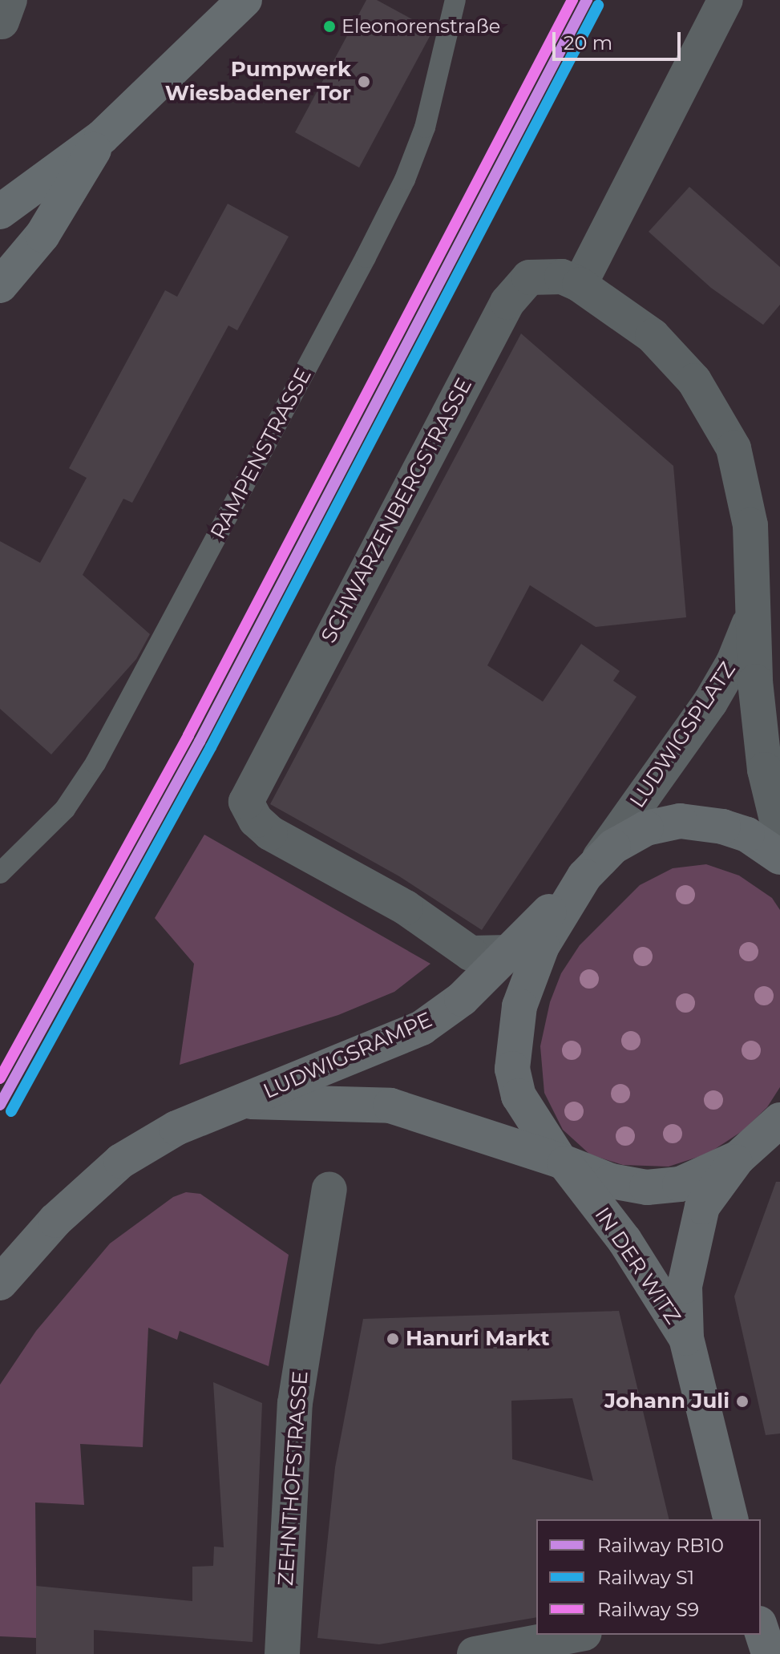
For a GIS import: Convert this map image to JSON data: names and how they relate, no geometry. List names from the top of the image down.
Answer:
{
  "streets": {
    "main road": ["LUDWIGSPLATZ", "LUDWIGSRAMPE", "IN DER WITZ"],
    "street": ["SCHWARZENBERGSTRASSE", "ZEHNTHOFSTRASSE"],
    "lane": ["RAMPENSTRASSE"]
  },
  "crossings": [
    ["SCHWARZENBERGSTRASSE", "LUDWIGSPLATZ"],
    ["SCHWARZENBERGSTRASSE", "LUDWIGSRAMPE"],
    ["LUDWIGSPLATZ", "LUDWIGSRAMPE"],
    ["LUDWIGSPLATZ", "IN DER WITZ"],
    ["LUDWIGSRAMPE", "IN DER WITZ"]
  ],
  "places": [
    "Eleonorenstraße",
    "Pumpwerk Wiesbadener Tor",
    "Hanuri Markt",
    "Johann Juli"
  ],
  "lines": ["rail line RB10", "rail line S9", "rail line S1"],
  "legend": ["Railway RB10", "Railway S1", "Railway S9"],
  "scale_bar": "20 m"
}
